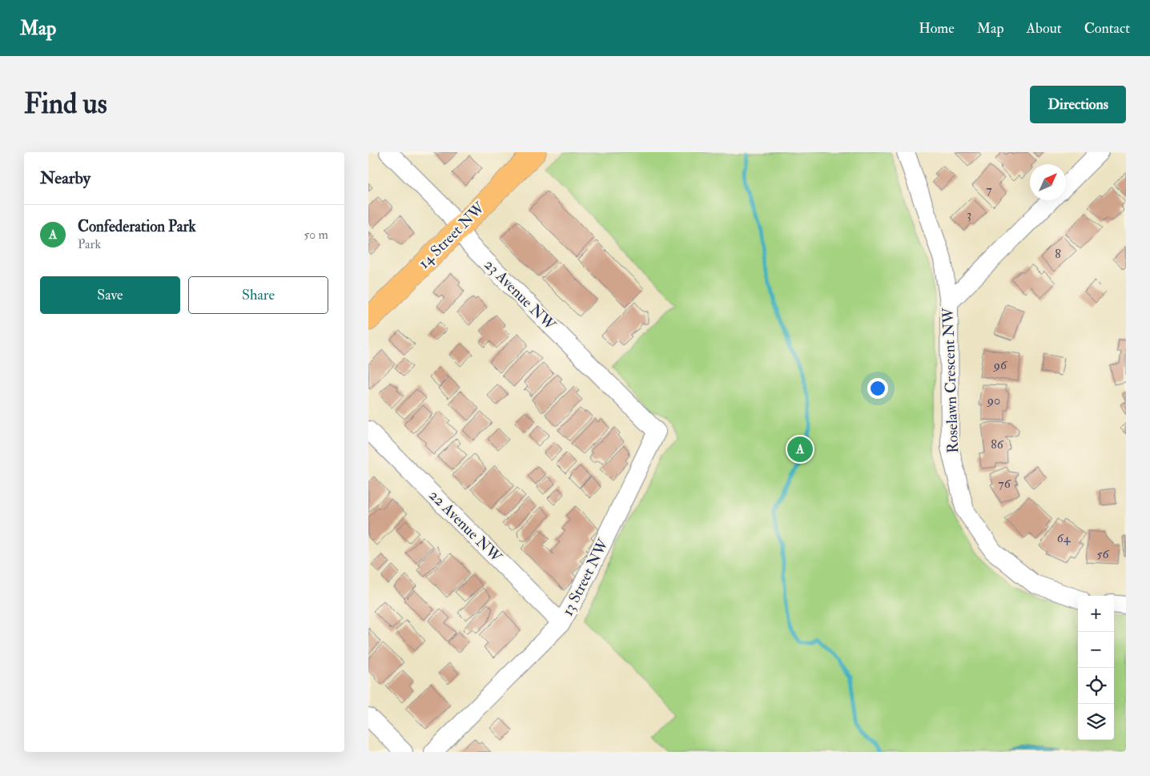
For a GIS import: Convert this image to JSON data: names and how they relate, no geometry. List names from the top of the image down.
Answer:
{
  "streets": {
    "main road": ["14 Street NW"],
    "street": [
      "23 Avenue NW",
      "Roselawn Crescent NW",
      "22 Avenue NW",
      "13 Street NW"
    ]
  },
  "crossings": [
    ["14 Street NW", "23 Avenue NW"],
    ["23 Avenue NW", "13 Street NW"],
    ["22 Avenue NW", "13 Street NW"]
  ],
  "house_numbers": [
    "7",
    "3",
    "8",
    "96",
    "90",
    "86",
    "76",
    "64",
    "56"
  ],
  "north": "top right",
  "page": {
    "header": "Map",
    "nav": [
      "Home",
      "Map",
      "About",
      "Contact"
    ],
    "buttons": [
      "Directions",
      ["Save", "Share"]
    ],
    "title": "Find us",
    "heading": "Nearby",
    "list": [
      {
        "mark": "A",
        "name": "Confederation Park",
        "note": "Park",
        "value": "50 m"
      }
    ],
    "pins": "A",
    "map_buttons": ["+", "−"]
  }
}
